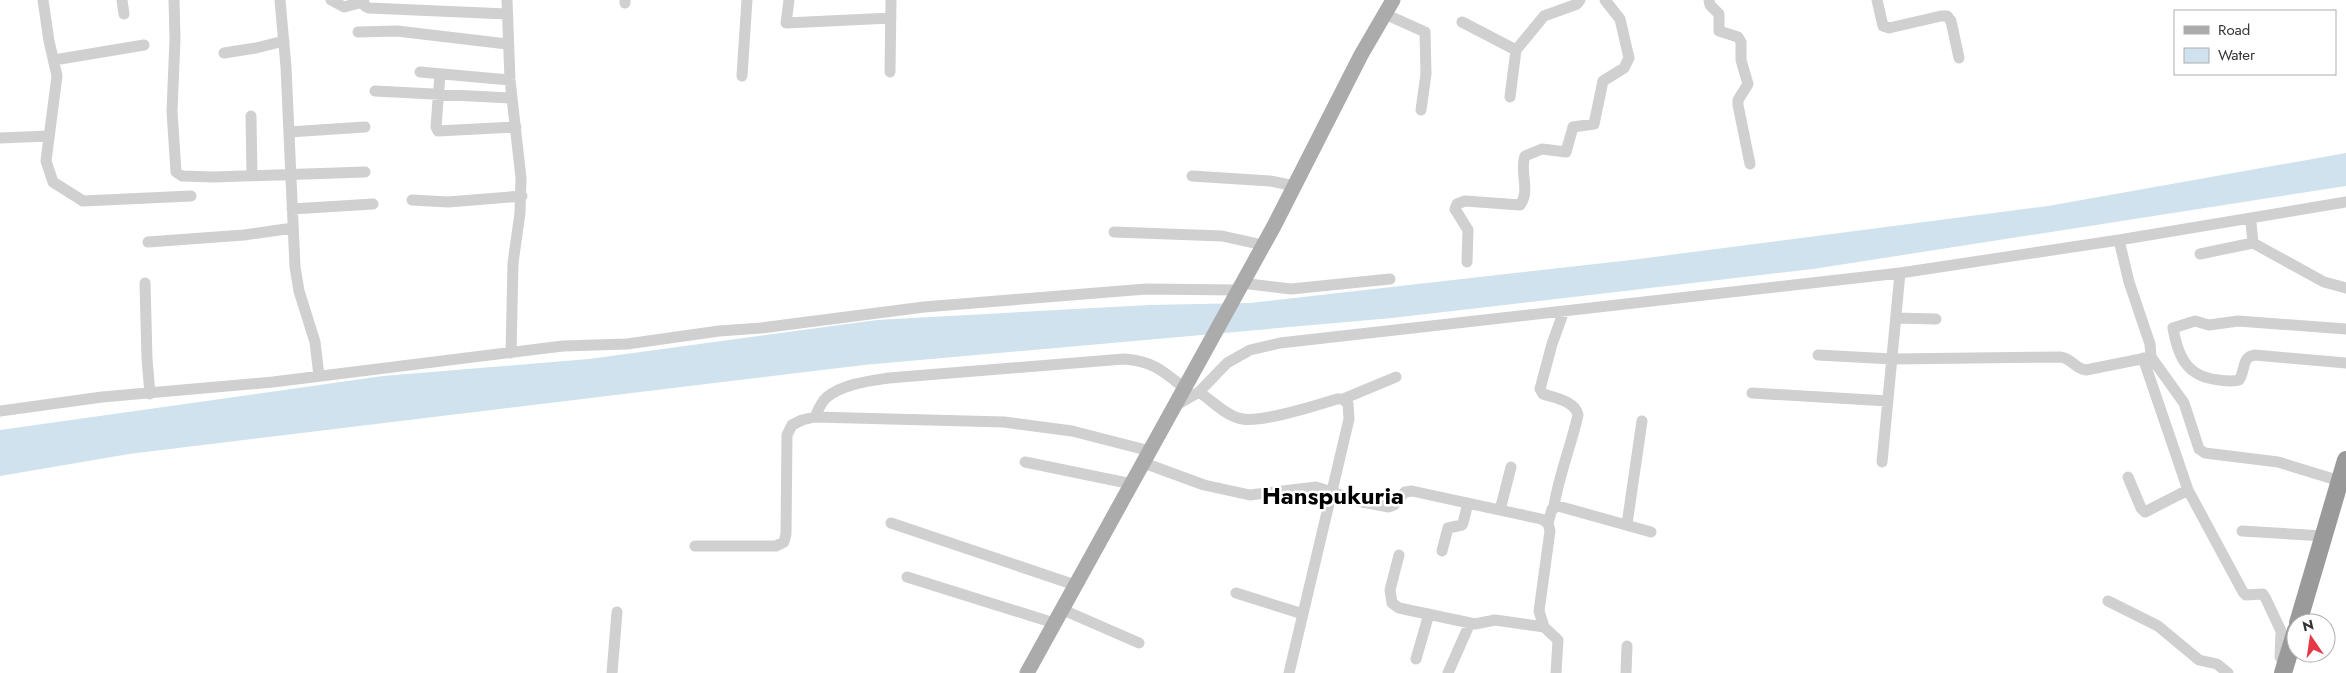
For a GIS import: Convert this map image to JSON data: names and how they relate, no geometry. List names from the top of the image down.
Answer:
{
  "districts": ["Hanspukuria"],
  "legend": ["Road", "Water"],
  "north": "top"
}
